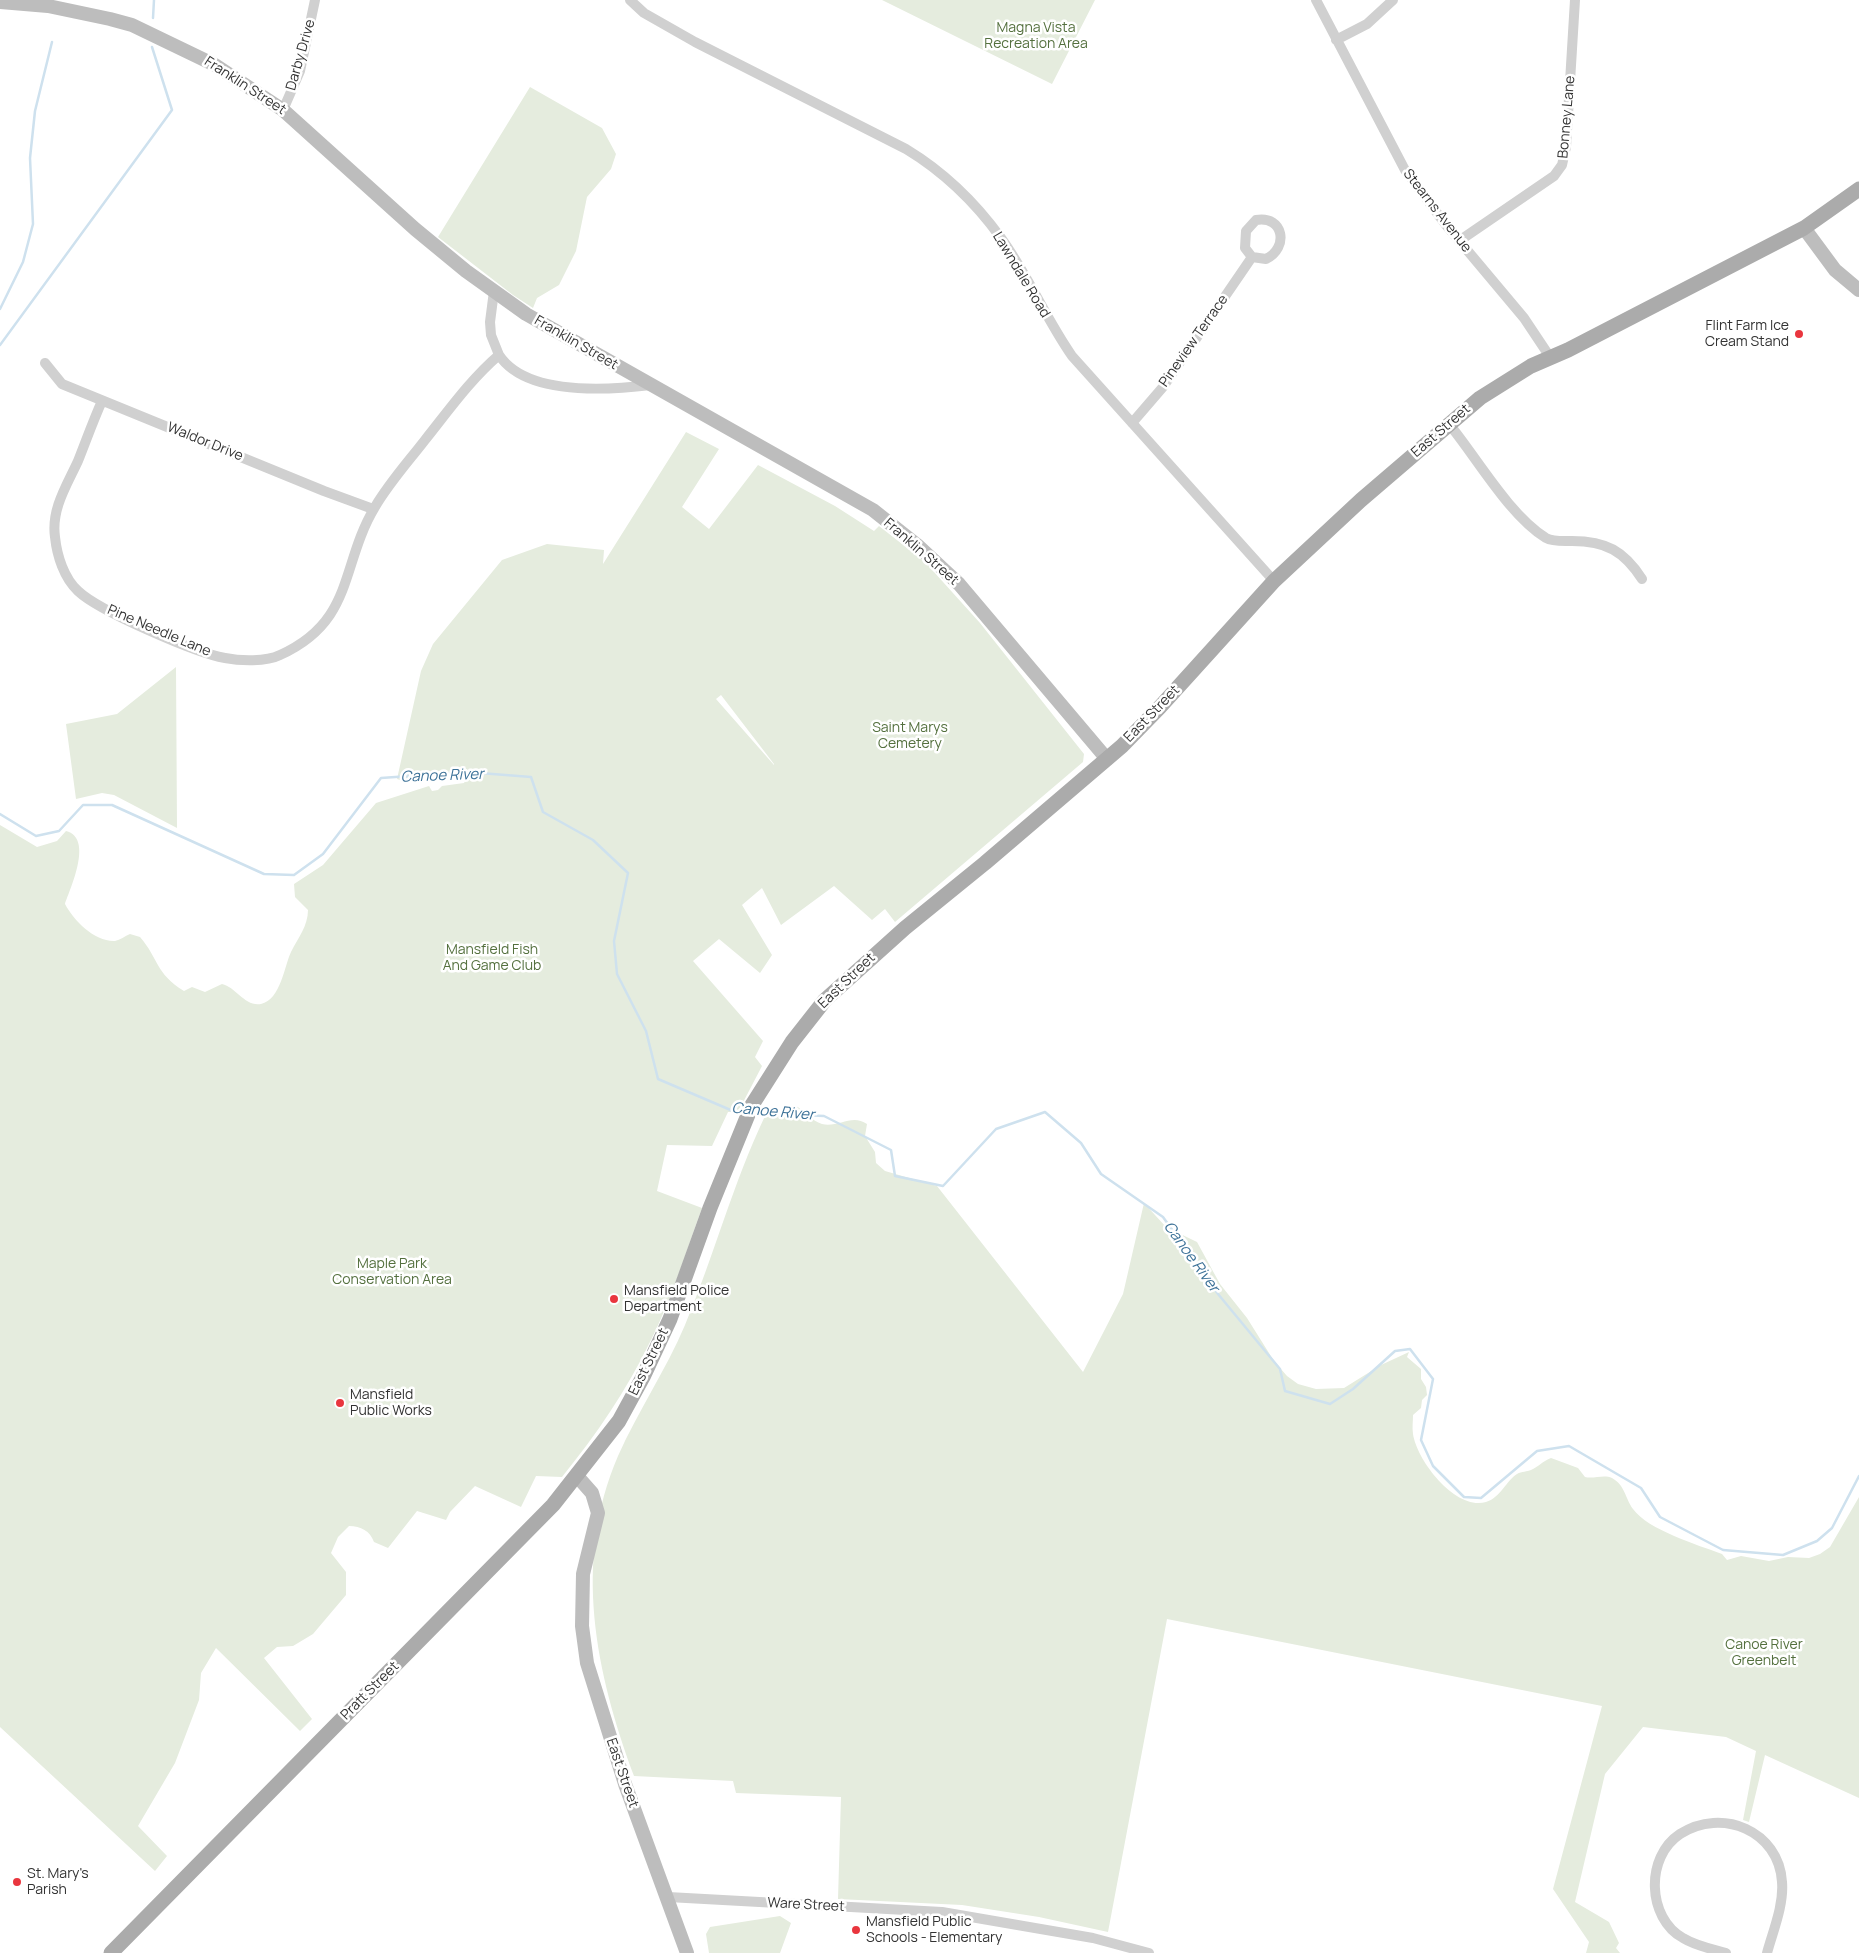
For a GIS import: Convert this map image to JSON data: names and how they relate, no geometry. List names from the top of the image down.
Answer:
{
  "streets": {
    "main road": ["East Street", "Pratt Street"],
    "street": [
      "Darby Drive",
      "Franklin Street",
      "Bonney Lane",
      "Stearns Avenue",
      "Lawndale Road",
      "Pineview Terrace",
      "Waldor Drive",
      "Pine Needle Lane",
      "Ware Street"
    ]
  },
  "crossings": [
    ["Darby Drive", "Franklin Street"],
    ["Franklin Street", "East Street"],
    ["Bonney Lane", "Stearns Avenue"],
    ["Stearns Avenue", "East Street"],
    ["Lawndale Road", "Pineview Terrace"],
    ["Lawndale Road", "East Street"],
    ["East Street", "Pratt Street"],
    ["East Street", "Ware Street"],
    ["Waldor Drive", "Pine Needle Lane"]
  ],
  "water": ["Canoe River"],
  "parks": [
    "Magna Vista Recreation Area",
    "Saint Marys Cemetery",
    "Mansfield Fish And Game Club",
    "Maple Park Conservation Area",
    "Canoe River Greenbelt"
  ],
  "places": [
    "Flint Farm Ice Cream Stand",
    "Mansfield Police Department",
    "Mansfield Public Works",
    "St. Mary's Parish",
    "Mansfield Public Schools - Elementary"
  ]
}
